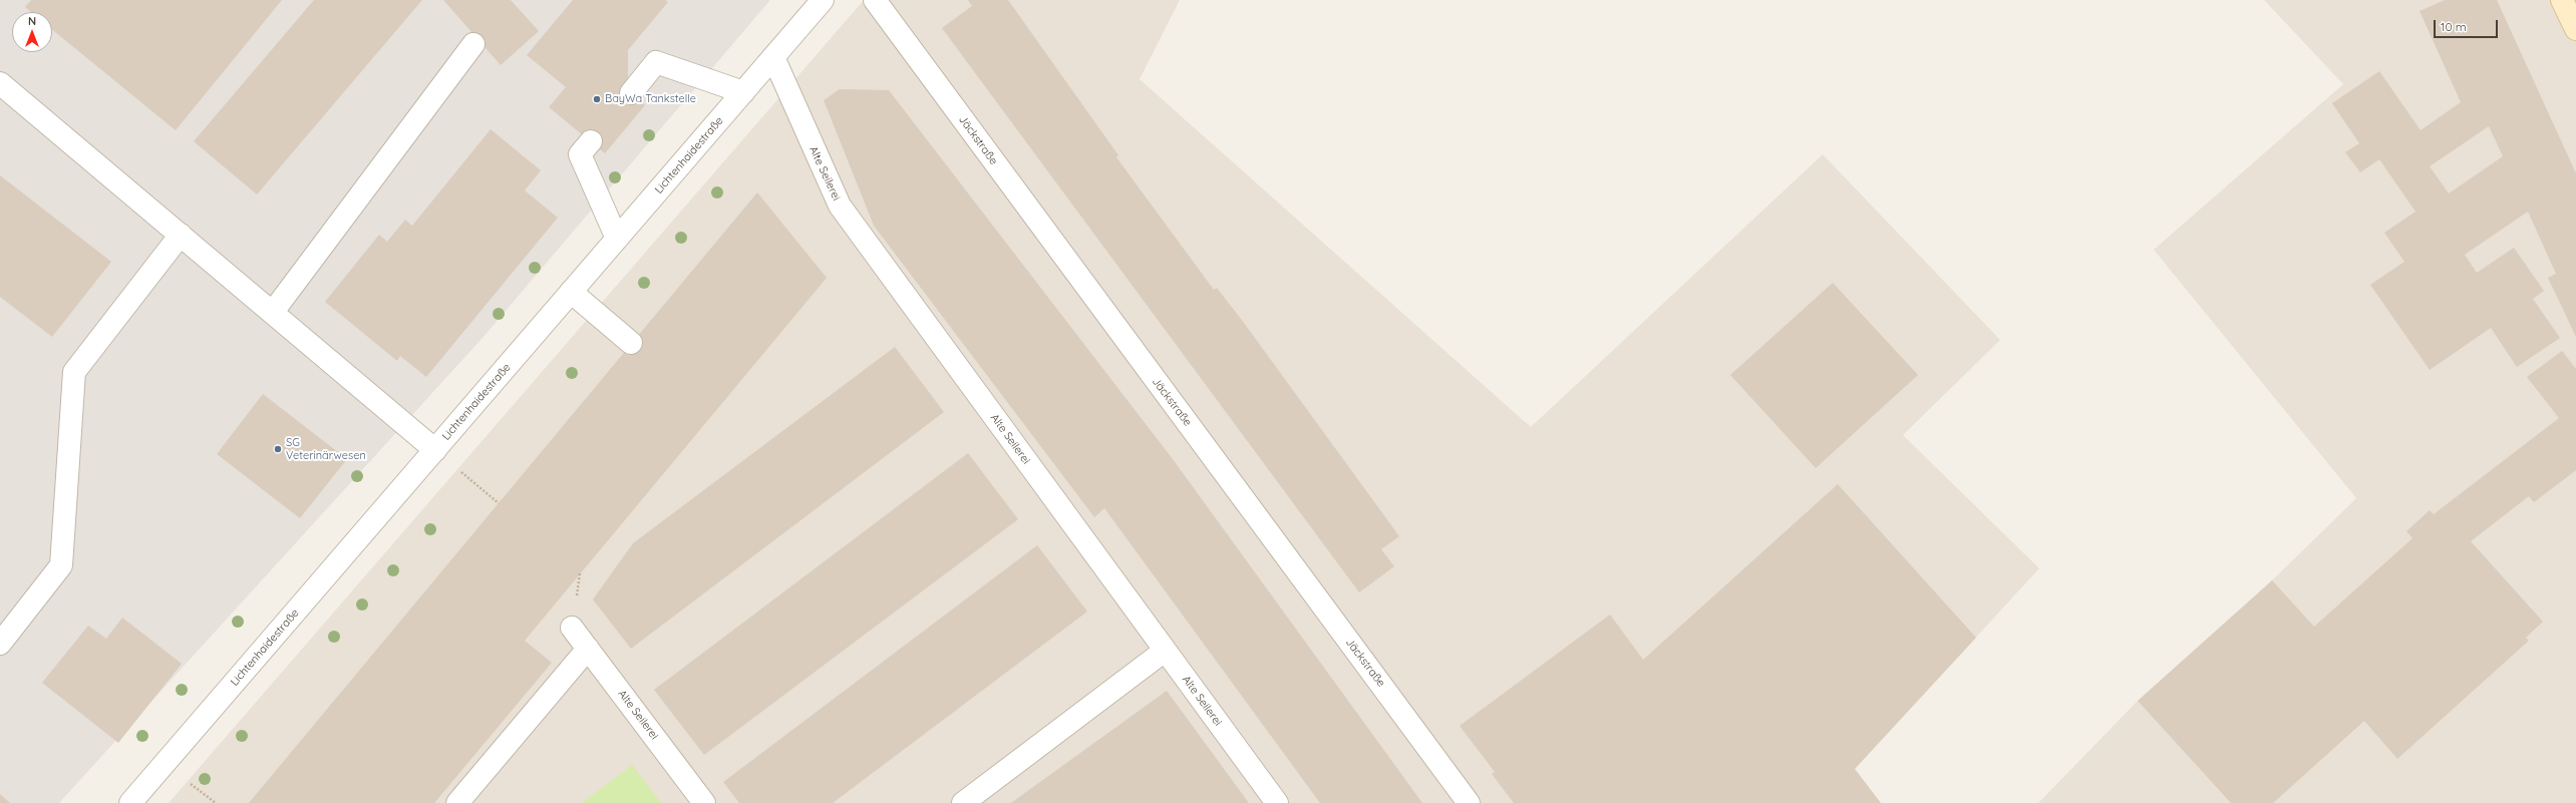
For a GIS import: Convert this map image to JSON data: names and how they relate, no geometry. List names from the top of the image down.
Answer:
{
  "streets": {
    "street": ["Jäckstraße", "Lichtenhaidestraße", "Alte Seilerei"]
  },
  "crossings": [
    ["Lichtenhaidestraße", "Alte Seilerei"]
  ],
  "places": ["BayWa Tankstelle", "SG Veterinärwesen"],
  "scale_bar": "10 m",
  "north": "top"
}
